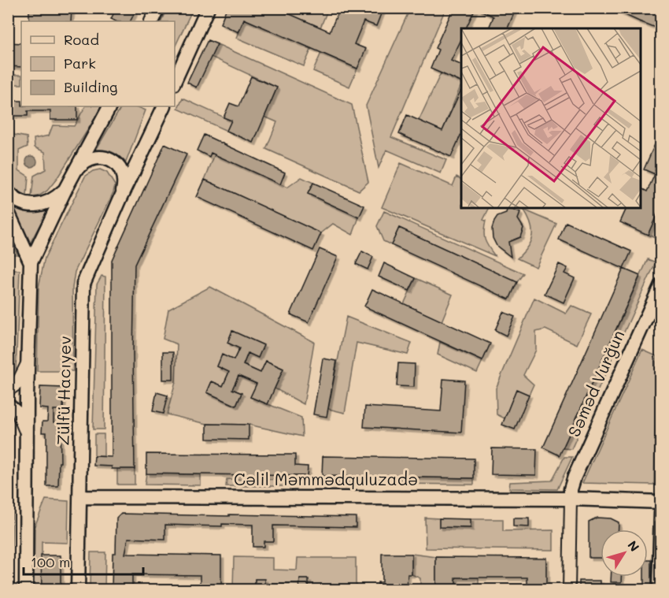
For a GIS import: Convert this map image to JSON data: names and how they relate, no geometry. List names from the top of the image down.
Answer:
{
  "streets": {
    "main road": ["Səməd Vurğun", "Zülfü Hacıyev", "Cəlil Məmmədquluzadə"]
  },
  "crossings": [
    ["Səməd Vurğun", "Cəlil Məmmədquluzadə"],
    ["Zülfü Hacıyev", "Cəlil Məmmədquluzadə"]
  ],
  "legend": ["Road", "Park", "Building"],
  "scale_bar": "100 m",
  "north": "top right"
}
